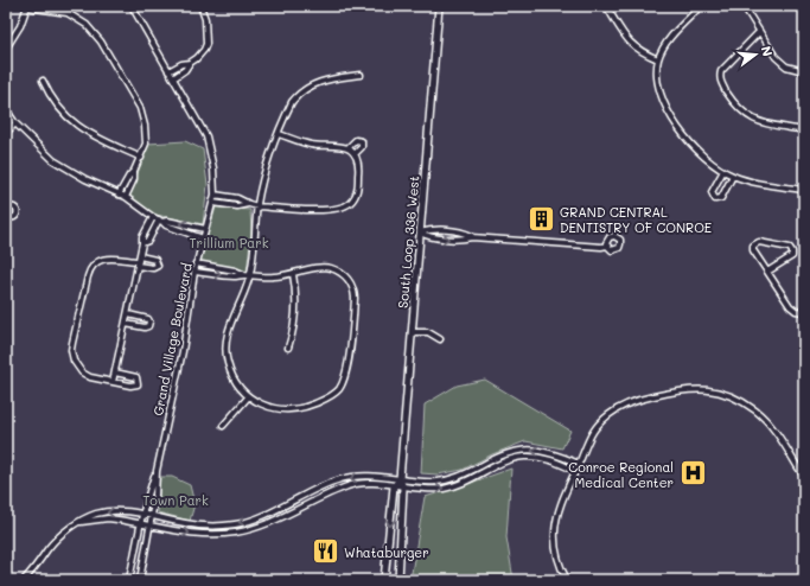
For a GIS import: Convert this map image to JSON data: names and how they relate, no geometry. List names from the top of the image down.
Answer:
{
  "streets": {
    "main road": ["South Loop 336 West"],
    "street": ["Grand Village Boulevard"]
  },
  "parks": ["Trillium Park", "Town Park"],
  "places": {
    "building": ["GRAND CENTRAL DENTISTRY OF CONROE"],
    "hospital": ["Conroe Regional Medical Center"],
    "restaurant": ["Whataburger"]
  },
  "north": "right"
}
